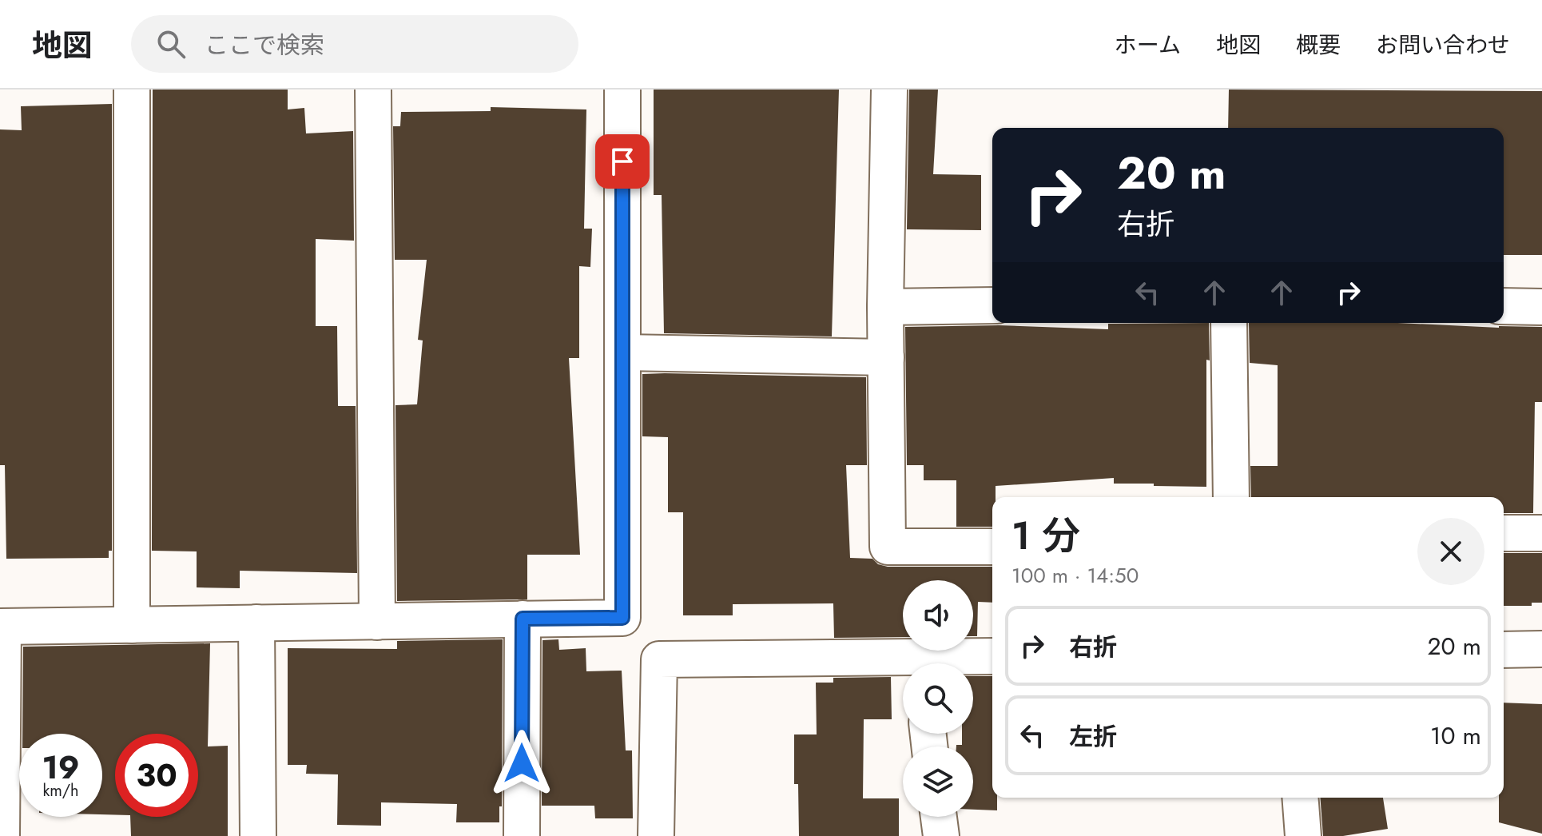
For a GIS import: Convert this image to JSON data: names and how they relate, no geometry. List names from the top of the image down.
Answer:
{
  "page": {
    "header": "地図",
    "search": "ここで検索",
    "nav": [
      "ホーム",
      "地図",
      "概要",
      "お問い合わせ"
    ],
    "turn": ["20 m", "右折"],
    "heading": ["1 分", "100 m · 14:50"],
    "list": [
      {
        "name": "右折",
        "value": "20 m"
      },
      {
        "name": "左折",
        "value": "10 m"
      }
    ],
    "speed": "19 km/h",
    "limit": "30"
  }
}
